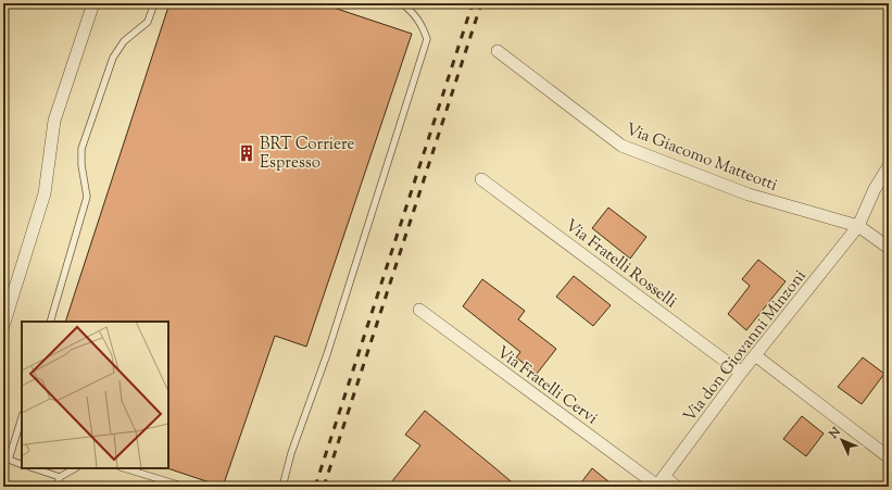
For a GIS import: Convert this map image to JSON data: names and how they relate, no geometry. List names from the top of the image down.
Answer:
{
  "streets": {
    "street": [
      "Via Giacomo Matteotti",
      "Via Fratelli Rosselli",
      "Via don Giovanni Minzoni",
      "Via Fratelli Cervi"
    ]
  },
  "crossings": [
    ["Via Giacomo Matteotti", "Via don Giovanni Minzoni"],
    ["Via Fratelli Rosselli", "Via don Giovanni Minzoni"],
    ["Via don Giovanni Minzoni", "Via Fratelli Cervi"]
  ],
  "places": {
    "building": ["BRT Corriere Espresso"]
  },
  "north": "top left"
}
